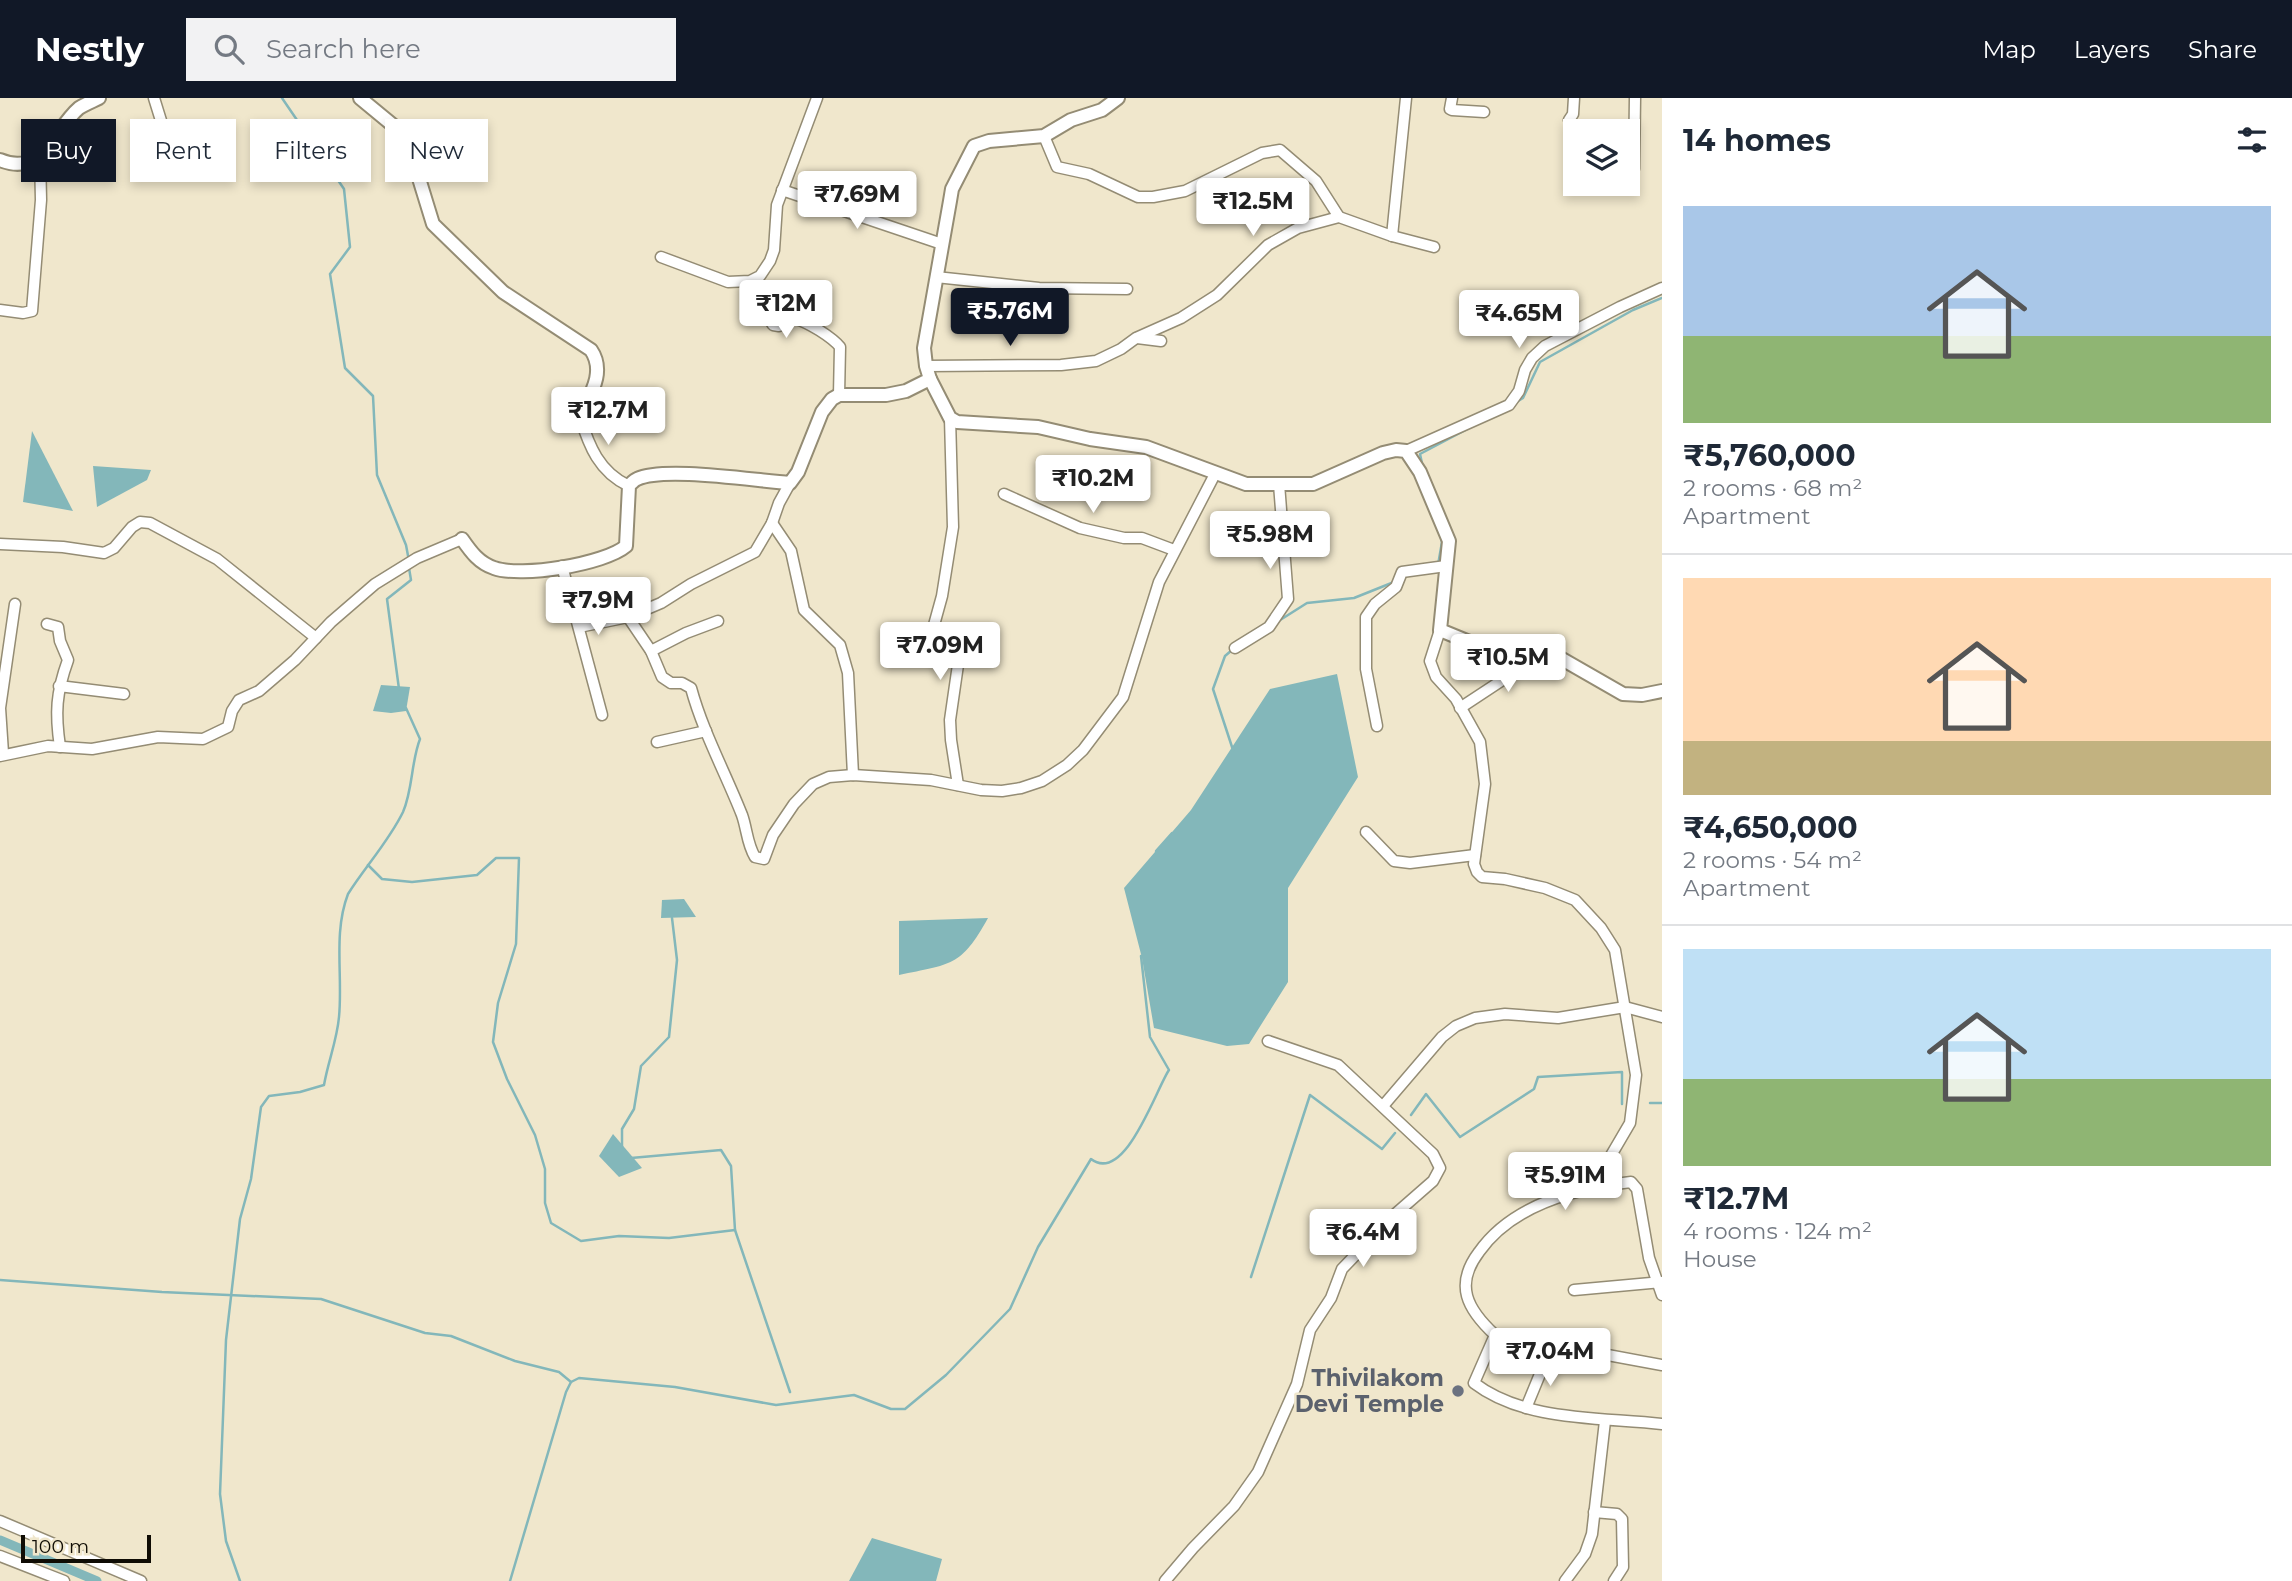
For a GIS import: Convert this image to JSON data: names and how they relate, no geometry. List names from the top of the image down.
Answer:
{
  "places": ["Thivilakom Devi Temple"],
  "scale_bar": "100 m",
  "page": {
    "header": "Nestly",
    "search": "Search here",
    "nav": ["Map", "Layers", "Share"],
    "heading": "14 homes",
    "chip": [
      "Buy",
      "Rent",
      "Filters",
      "New"
    ],
    "price": [
      "₹7.69M",
      "₹12.5M",
      "₹12M",
      "₹5.76M",
      "₹4.65M",
      "₹12.7M",
      "₹10.2M",
      "₹5.98M",
      "₹7.9M",
      "₹7.09M",
      "₹10.5M",
      "₹5.91M",
      "₹6.4M",
      "₹7.04M"
    ],
    "list": [
      {
        "name": "₹5,760,000",
        "note": "2 rooms · 68 m² · Apartment"
      },
      {
        "name": "₹4,650,000",
        "note": "2 rooms · 54 m² · Apartment"
      },
      {
        "name": "₹12.7M",
        "note": "4 rooms · 124 m² · House"
      }
    ],
    "scale": "100 m"
  }
}
